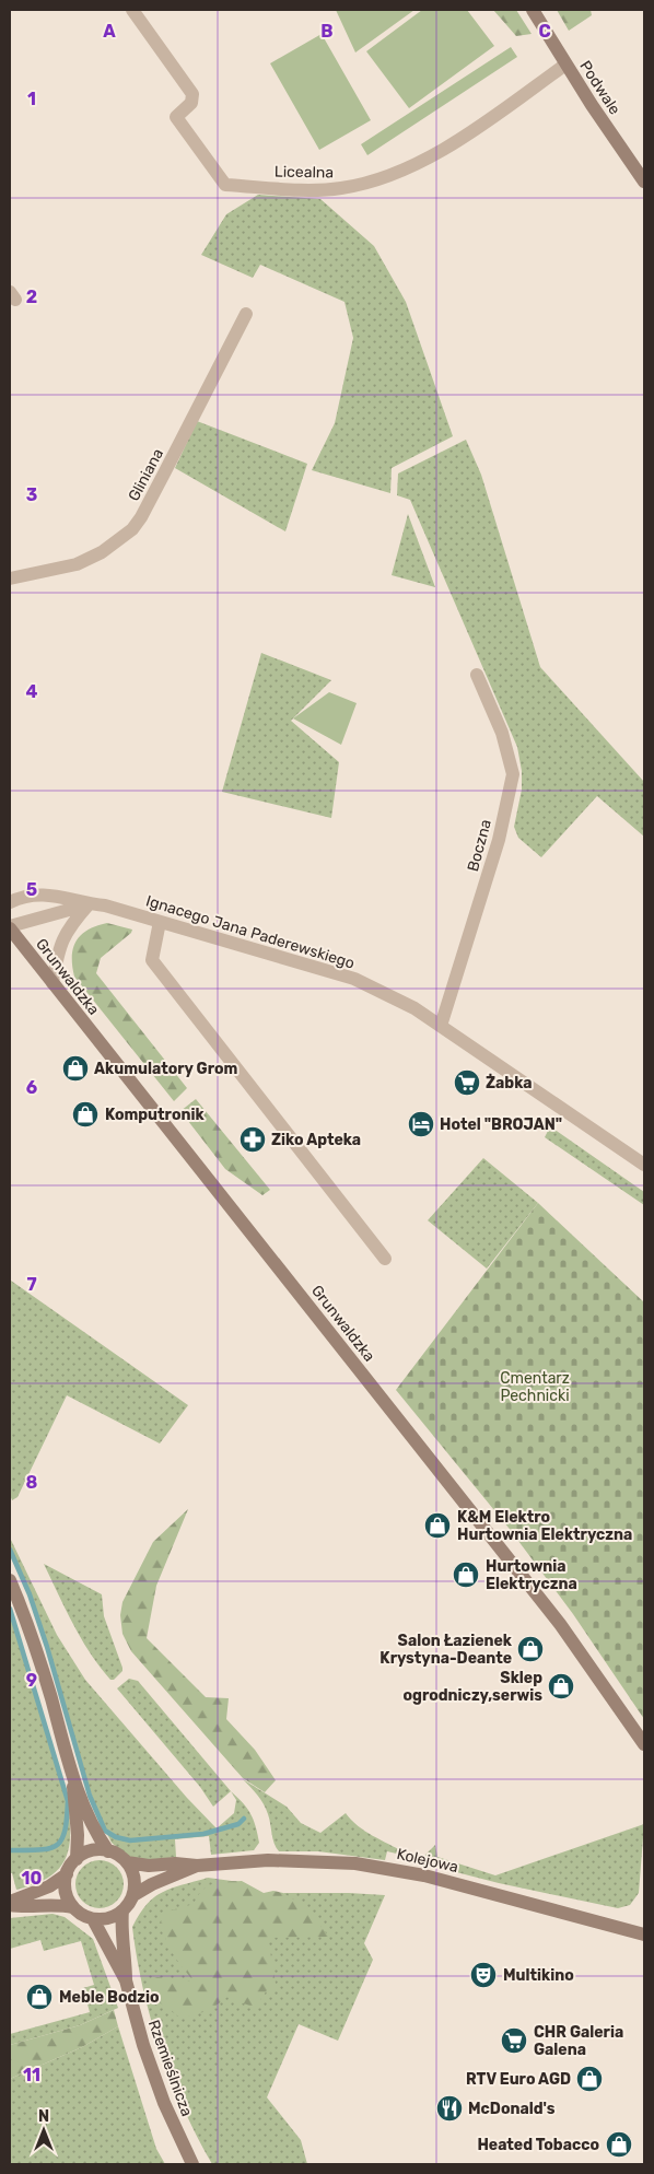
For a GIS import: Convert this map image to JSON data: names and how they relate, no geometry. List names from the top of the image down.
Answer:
{
  "streets": {
    "street": [
      "Podwale",
      "Licealna",
      "Gliniana",
      "Boczna",
      "Ignacego Jana Paderewskiego",
      "Grunwaldzka",
      "Kolejowa",
      "Rzemieślnicza"
    ]
  },
  "crossings": [
    ["Podwale", "Licealna"],
    ["Boczna", "Ignacego Jana Paderewskiego"],
    ["Ignacego Jana Paderewskiego", "Grunwaldzka"],
    ["Kolejowa", "Rzemieślnicza"]
  ],
  "parks": ["Cmentarz Pechnicki"],
  "places": {
    "shop": [
      "Akumulatory Grom",
      "Komputronik",
      "K&M Elektro Hurtownia Elektryczna",
      "Hurtownia Elektryczna",
      "Salon Łazienek Krystyna-Deante",
      "Sklep ogrodniczy,serwis",
      "Meble Bodzio",
      "RTV Euro AGD",
      "Heated Tobacco"
    ],
    "supermarket": ["Żabka", "CHR Galeria Galena"],
    "hotel": ["Hotel \"BROJAN\""],
    "pharmacy": ["Ziko Apteka"],
    "theatre": ["Multikino"],
    "restaurant": ["McDonald's"]
  },
  "north": "top",
  "grid": {
    "columns": ["A", "B", "C"],
    "rows": [
      "1",
      "2",
      "3",
      "4",
      "5",
      "6",
      "7",
      "8",
      "9",
      "10",
      "11"
    ]
  }
}
